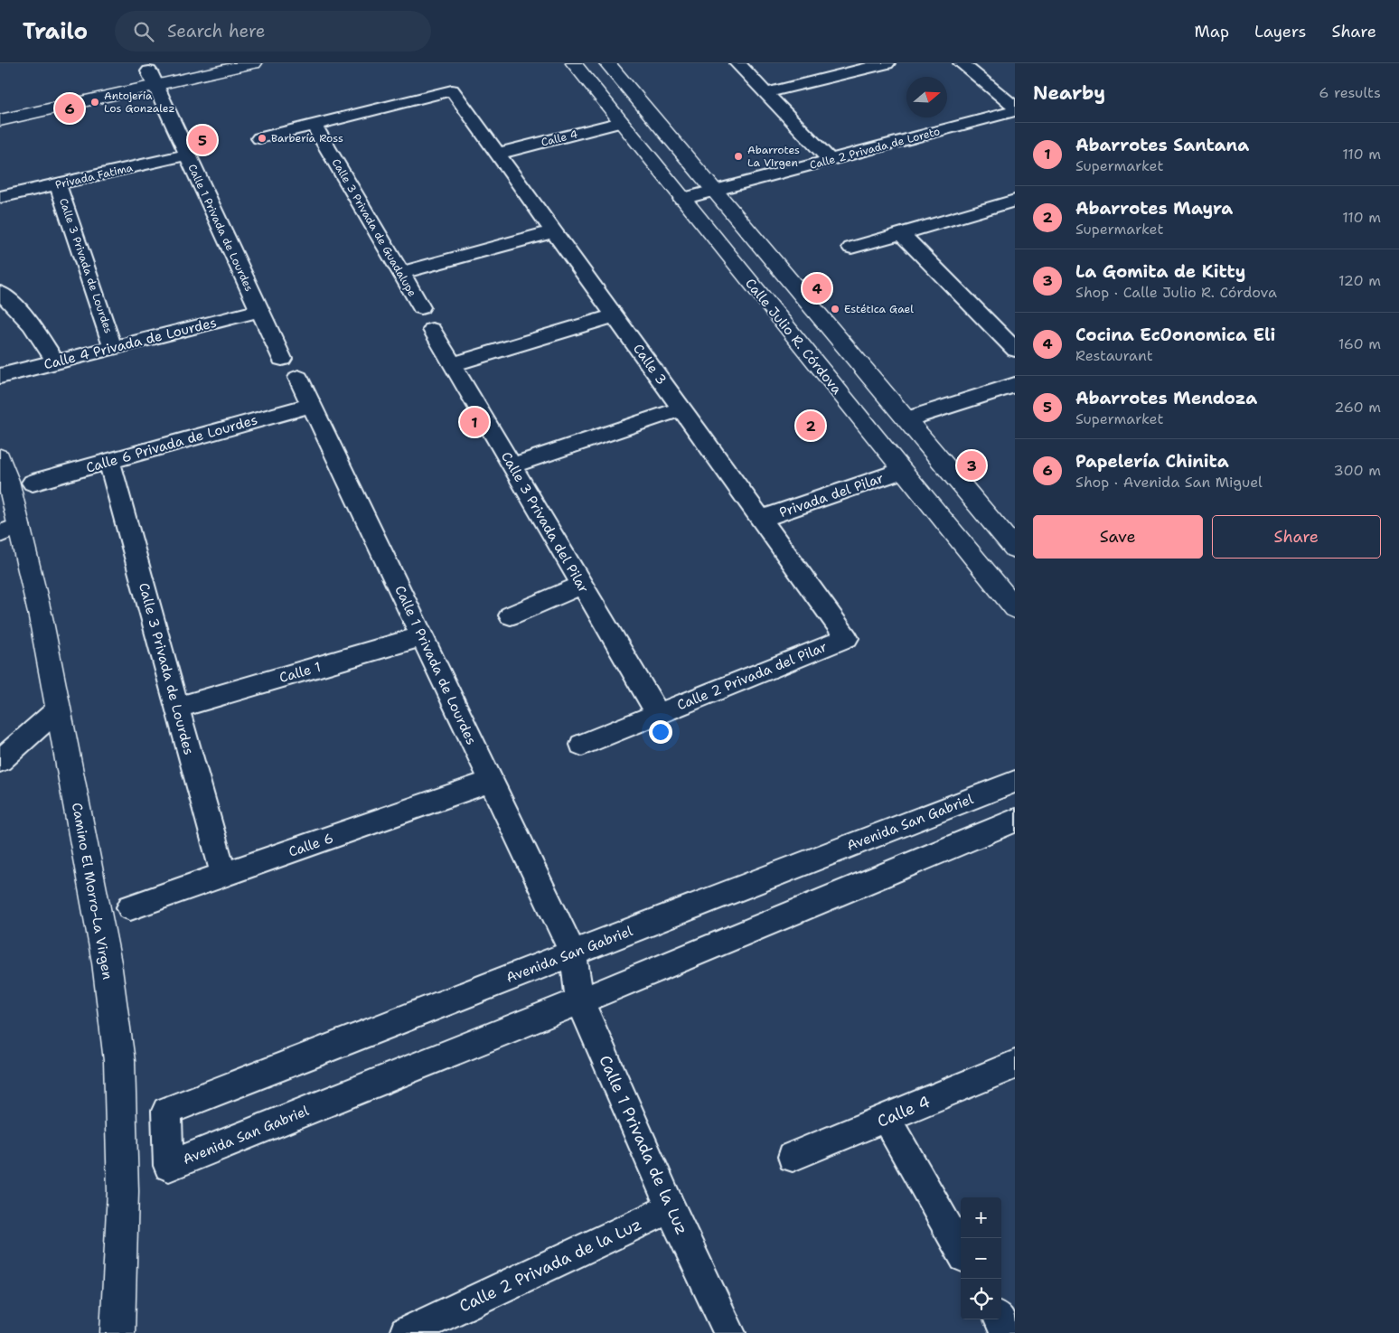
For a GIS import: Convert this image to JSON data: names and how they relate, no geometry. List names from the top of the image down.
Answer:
{
  "streets": {
    "street": [
      "Calle 4",
      "Calle 2 Privada de Loreto",
      "Privada Fatima",
      "Calle 1 Privada de Lourdes",
      "Calle 3 Privada de Guadalupe",
      "Calle 3 Privada de Lourdes",
      "Calle Julio R. Córdova",
      "Calle 4 Privada de Lourdes",
      "Calle 3",
      "Calle 6 Privada de Lourdes",
      "Privada del Pilar",
      "Calle 3 Privada del Pilar",
      "Calle 1",
      "Calle 2 Privada del Pilar",
      "Avenida San Gabriel",
      "Calle 6",
      "Camino El Morro-La Virgen",
      "Calle 1 Privada de la Luz",
      "Calle 2 Privada de la Luz"
    ]
  },
  "crossings": [
    ["Calle 4", "Calle Julio R. Córdova"],
    ["Calle 4", "Calle 3"],
    ["Calle 2 Privada de Loreto", "Calle Julio R. Córdova"],
    ["Privada Fatima", "Calle 1 Privada de Lourdes"],
    ["Privada Fatima", "Calle 3 Privada de Lourdes"],
    ["Calle 1 Privada de Lourdes", "Calle 4 Privada de Lourdes"],
    ["Calle 1 Privada de Lourdes", "Calle 6 Privada de Lourdes"],
    ["Calle 1 Privada de Lourdes", "Calle 1"],
    ["Calle 1 Privada de Lourdes", "Avenida San Gabriel"],
    ["Calle 1 Privada de Lourdes", "Calle 6"],
    ["Calle 1 Privada de Lourdes", "Calle 1 Privada de la Luz"],
    ["Calle 3 Privada de Guadalupe", "Calle 3"],
    ["Calle 3 Privada de Lourdes", "Calle 4 Privada de Lourdes"],
    ["Calle 3 Privada de Lourdes", "Calle 6 Privada de Lourdes"],
    ["Calle 3 Privada de Lourdes", "Calle 1"],
    ["Calle 3 Privada de Lourdes", "Calle 6"],
    ["Calle Julio R. Córdova", "Privada del Pilar"],
    ["Calle 3", "Privada del Pilar"],
    ["Calle 3", "Calle 2 Privada del Pilar"],
    ["Calle 3 Privada del Pilar", "Calle 2 Privada del Pilar"],
    ["Avenida San Gabriel", "Calle 1 Privada de la Luz"],
    ["Calle 1 Privada de la Luz", "Calle 2 Privada de la Luz"]
  ],
  "places": [
    "Antojería Los Gonzalez",
    "Barbería Ross",
    "Abarrotes La Virgen",
    "Estética Gael"
  ],
  "north": "right",
  "page": {
    "header": "Trailo",
    "search": "Search here",
    "nav": ["Map", "Layers", "Share"],
    "heading": ["Nearby", "6 results"],
    "pins": [
      "6",
      "5",
      "4",
      "1",
      "2",
      "3"
    ],
    "list": [
      {
        "mark": "1",
        "name": "Abarrotes Santana",
        "note": "Supermarket",
        "value": "110 m"
      },
      {
        "mark": "2",
        "name": "Abarrotes Mayra",
        "note": "Supermarket",
        "value": "110 m"
      },
      {
        "mark": "3",
        "name": "La Gomita de Kitty",
        "note": "Shop · Calle Julio R. Córdova",
        "value": "120 m"
      },
      {
        "mark": "4",
        "name": "Cocina Ec0onomica Eli",
        "note": "Restaurant",
        "value": "160 m"
      },
      {
        "mark": "5",
        "name": "Abarrotes Mendoza",
        "note": "Supermarket",
        "value": "260 m"
      },
      {
        "mark": "6",
        "name": "Papelería Chinita",
        "note": "Shop · Avenida San Miguel",
        "value": "300 m"
      }
    ],
    "buttons": ["Save", "Share"],
    "map_buttons": ["+", "−"]
  }
}
